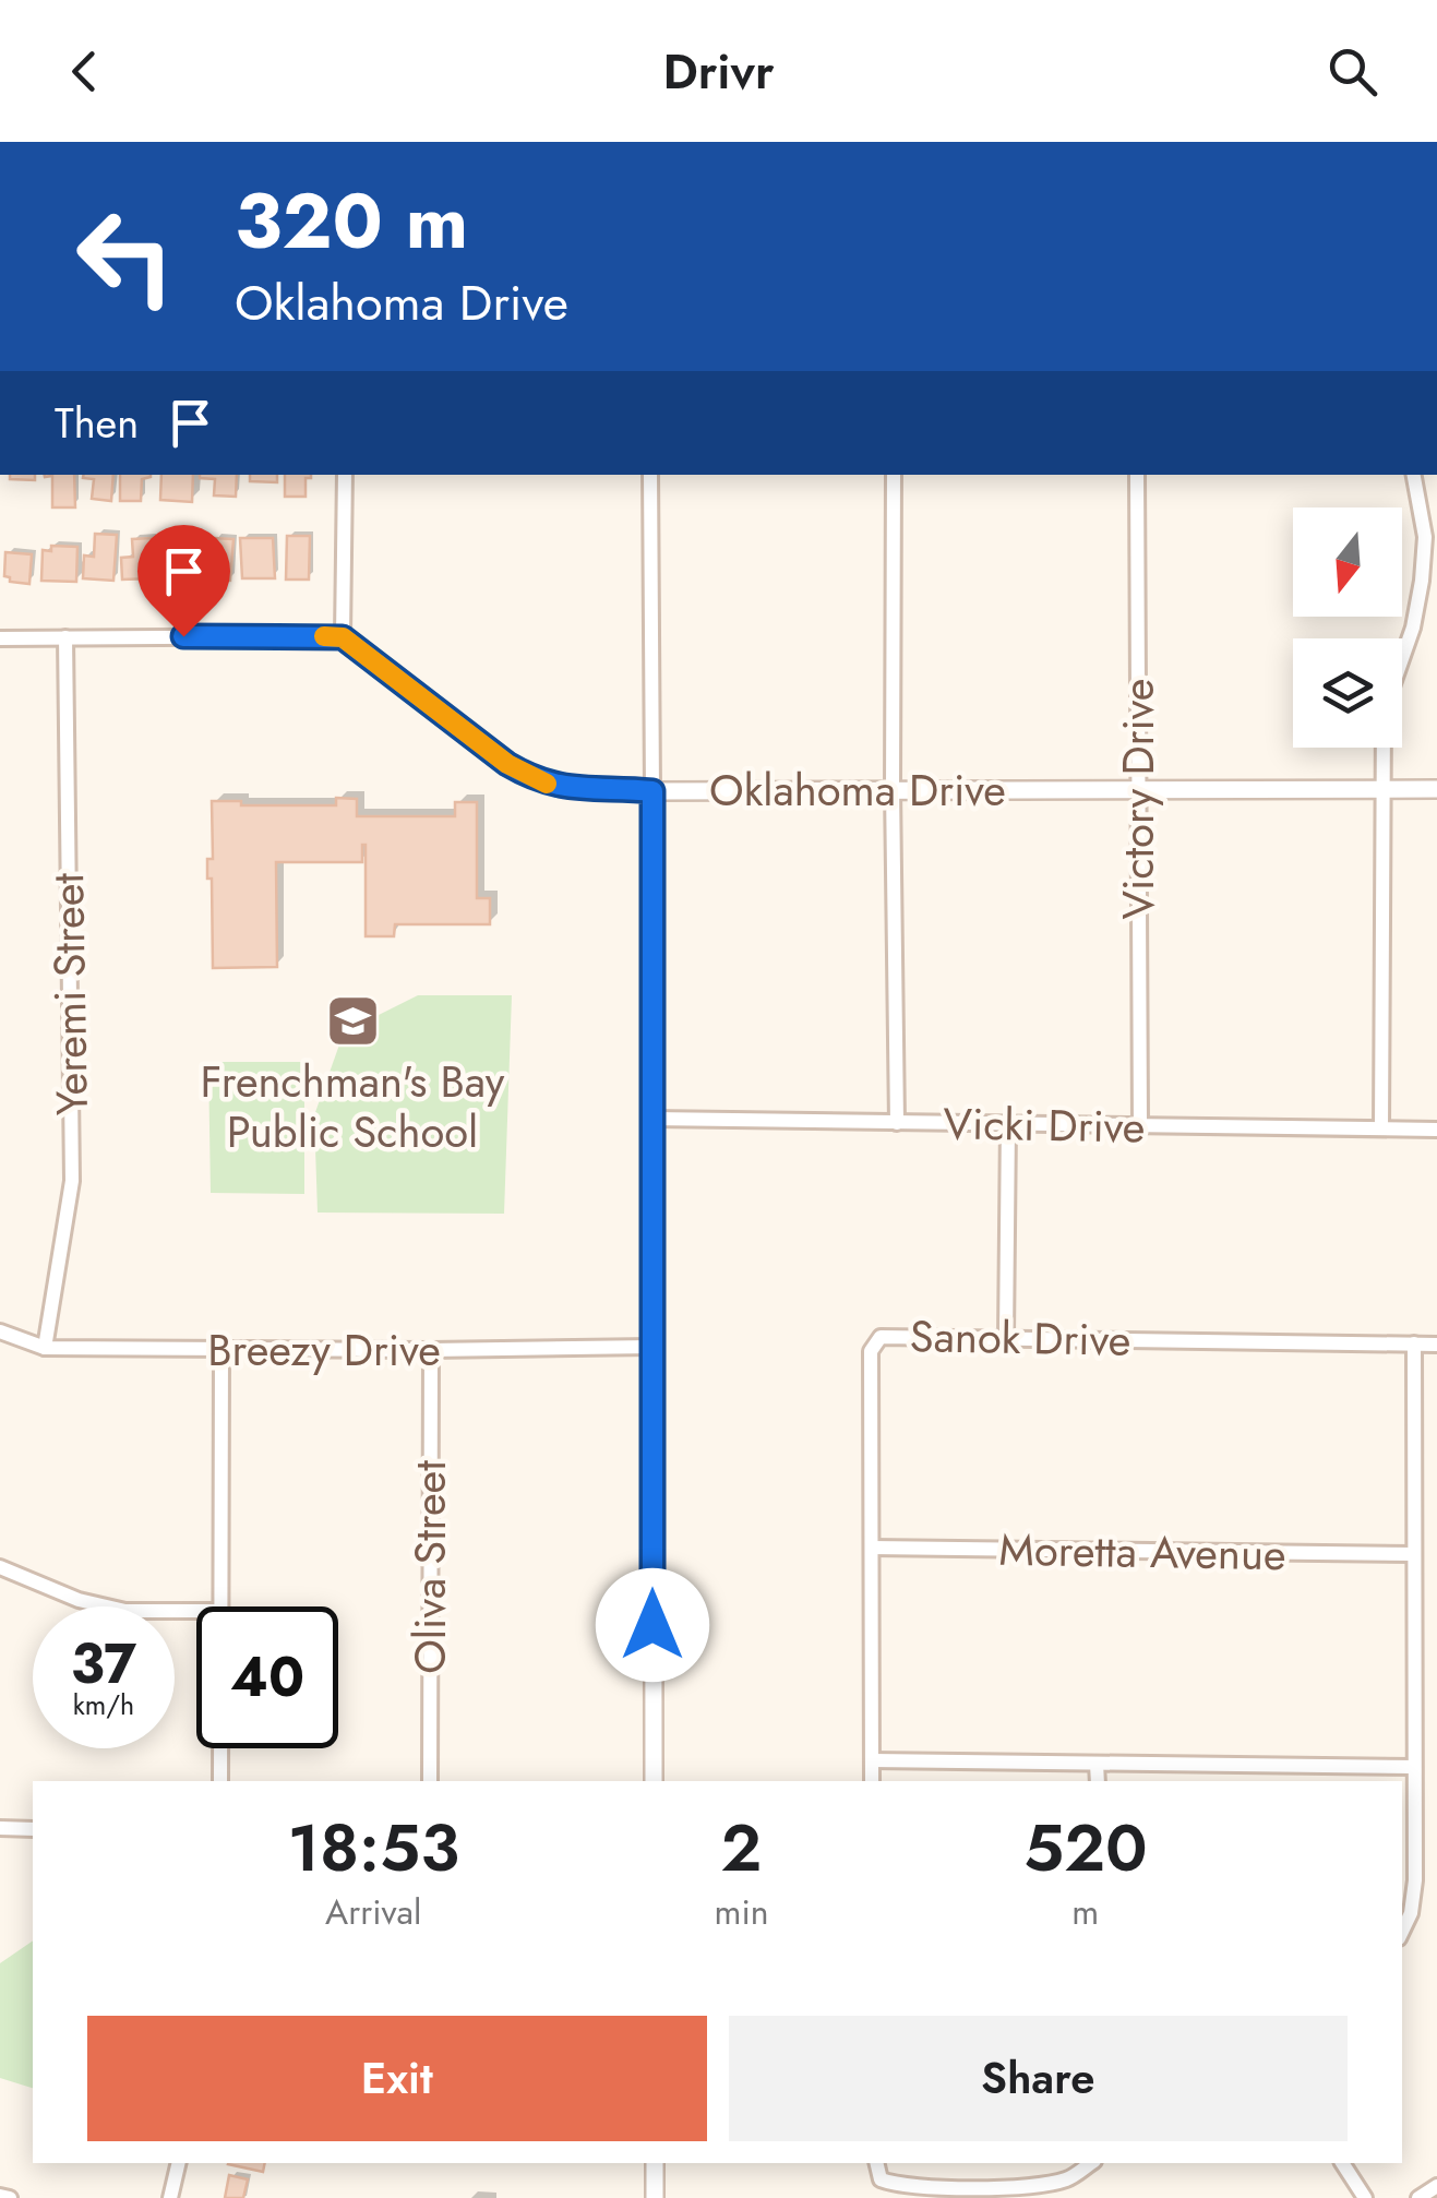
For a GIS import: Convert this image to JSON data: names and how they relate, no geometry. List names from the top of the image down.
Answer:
{
  "streets": {
    "street": [
      "Oklahoma Drive",
      "Victory Drive",
      "Yeremi Street",
      "Vicki Drive",
      "Sanok Drive",
      "Breezy Drive",
      "Moretta Avenue",
      "Oliva Street"
    ]
  },
  "crossings": [
    ["Oklahoma Drive", "Victory Drive"],
    ["Victory Drive", "Vicki Drive"],
    ["Yeremi Street", "Breezy Drive"],
    ["Sanok Drive", "Moretta Avenue"],
    ["Breezy Drive", "Oliva Street"]
  ],
  "places": {
    "school or university": ["Frenchman's Bay Public School"]
  },
  "north": "bottom",
  "page": {
    "header": "Drivr",
    "turn": ["320 m", "Oklahoma Drive"],
    "then": "Then",
    "speed": "37 km/h",
    "limit": "40",
    "eta": [
      "18:53",
      "Arrival",
      "2",
      "min",
      "520",
      "m"
    ],
    "buttons": ["Exit", "Share"]
  }
}
